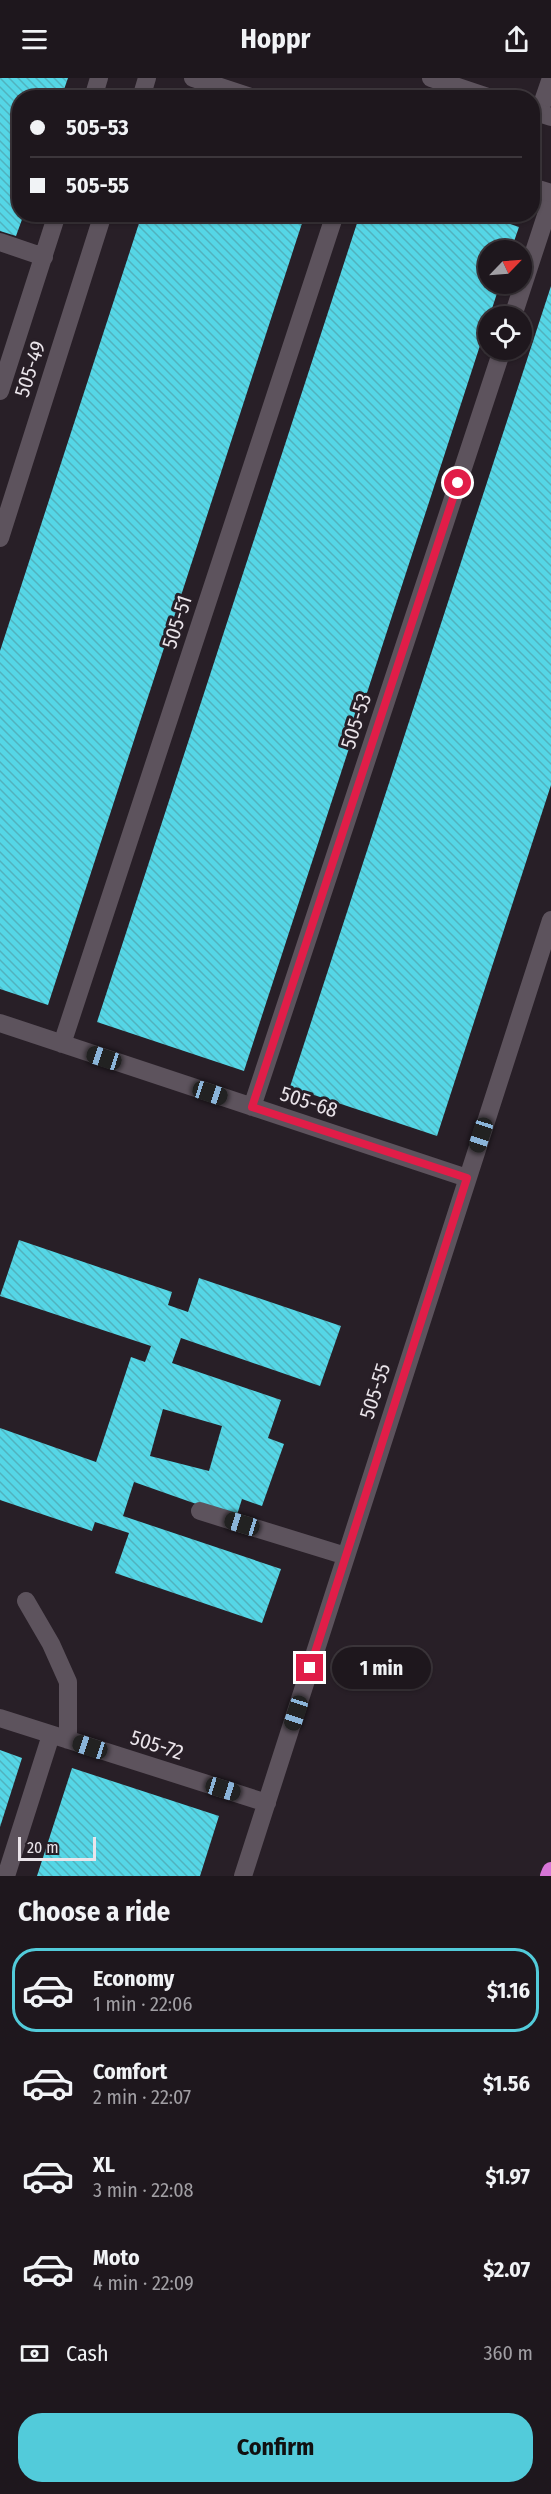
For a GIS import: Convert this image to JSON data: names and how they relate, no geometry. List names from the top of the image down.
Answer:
{
  "streets": {
    "street": [
      "505-49",
      "505-51",
      "505-53",
      "505-68",
      "505-55",
      "505-72"
    ]
  },
  "crossings": [
    ["505-51", "505-68"],
    ["505-53", "505-68"],
    ["505-68", "505-55"],
    ["505-55", "505-72"]
  ],
  "scale_bar": "20 m",
  "north": "top right",
  "page": {
    "header": "Hoppr",
    "banner": ["505-53", "505-55"],
    "bubble": "1 min",
    "scale": "20 m",
    "heading": "Choose a ride",
    "list": [
      {
        "name": "Economy",
        "note": "1 min · 22:06",
        "value": "$1.16"
      },
      {
        "name": "Comfort",
        "note": "2 min · 22:07",
        "value": "$1.56"
      },
      {
        "name": "XL",
        "note": "3 min · 22:08",
        "value": "$1.97"
      },
      {
        "name": "Moto",
        "note": "4 min · 22:09",
        "value": "$2.07"
      }
    ],
    "pay": ["Cash", "360 m"],
    "buttons": "Confirm"
  }
}
